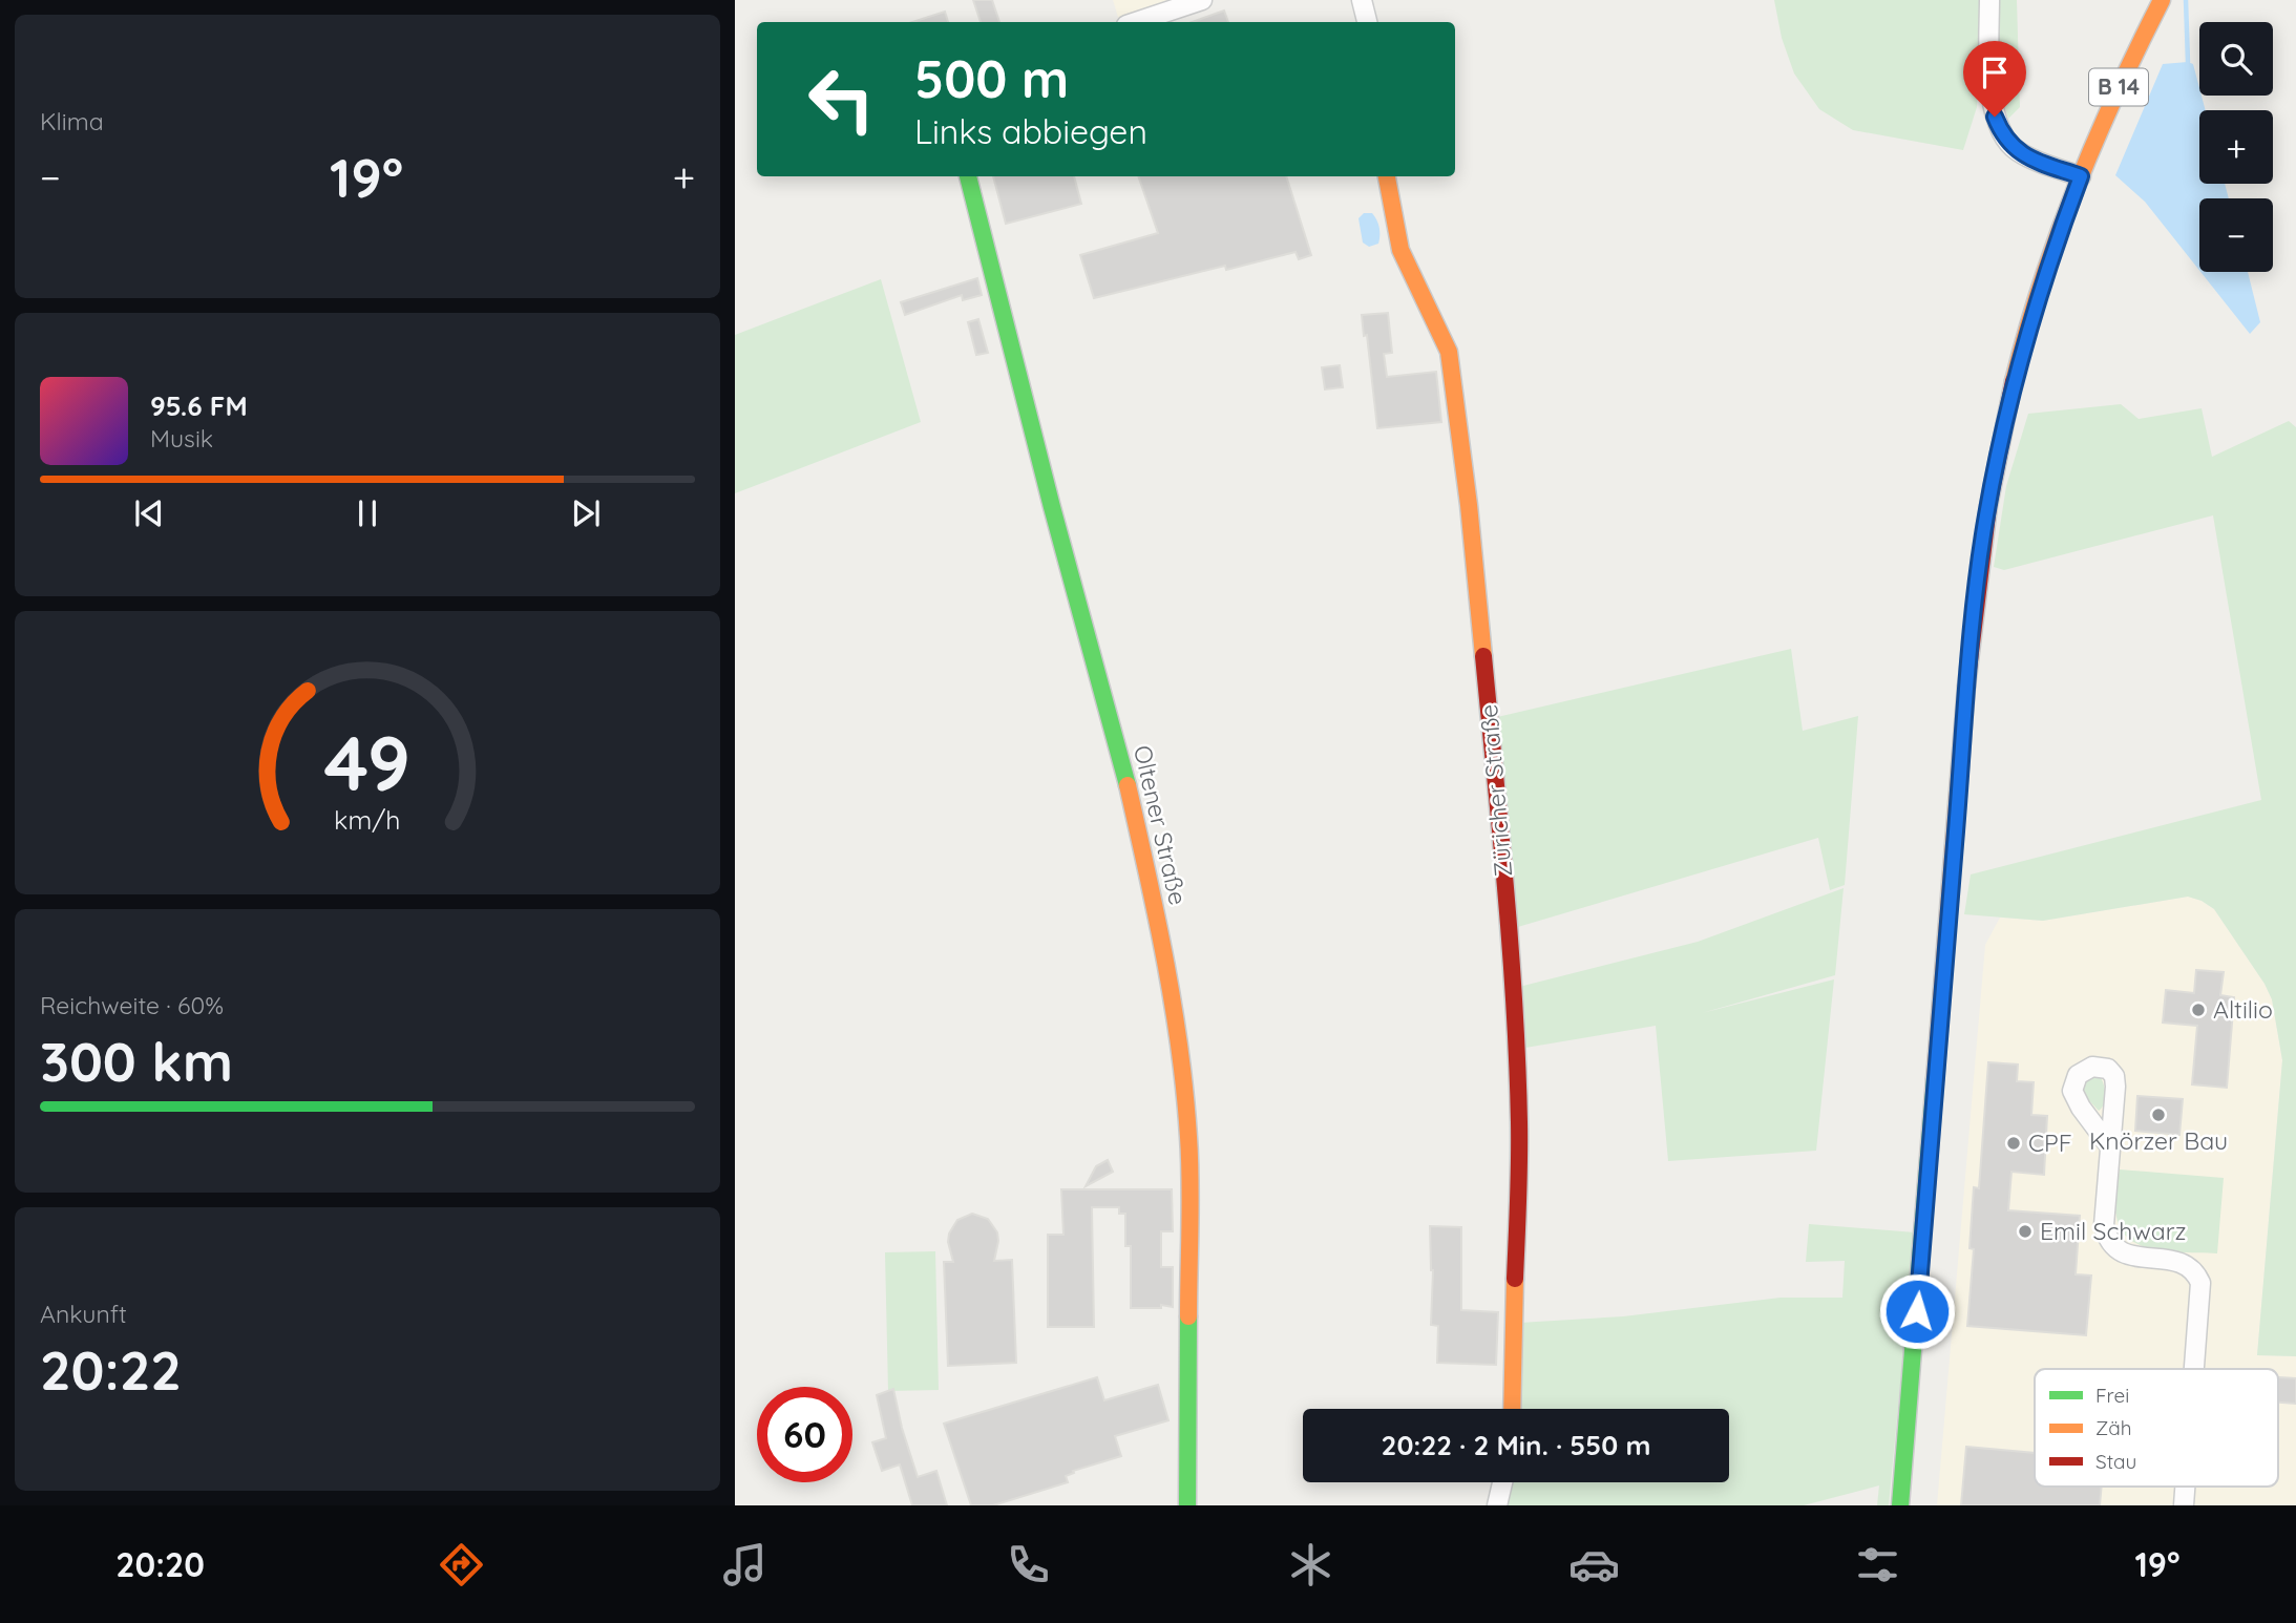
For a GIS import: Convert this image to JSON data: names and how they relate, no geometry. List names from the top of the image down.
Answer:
{
  "streets": {
    "street": ["B 14", "Züricher Straße", "Oltener Straße"]
  },
  "places": [
    "Altilio",
    "Knörzer Bau",
    "CPF",
    "Emil Schwarz"
  ],
  "legend": ["Frei", "Zäh", "Stau"],
  "page": {
    "tile": [
      "Klima",
      ["Reichweite · 60%", "300 km"],
      ["Ankunft", "20:22"]
    ],
    "map_buttons": ["+", "−"],
    "turn": ["500 m", "Links abbiegen"],
    "heat": ["−", "19°", "+"],
    "song": ["95.6 FM", "Musik"],
    "limit": "60",
    "trip": "20:22 · 2 Min. · 550 m",
    "tabs": ["20:20", "19°"],
    "gauge": ["49", "km/h"]
  }
}
